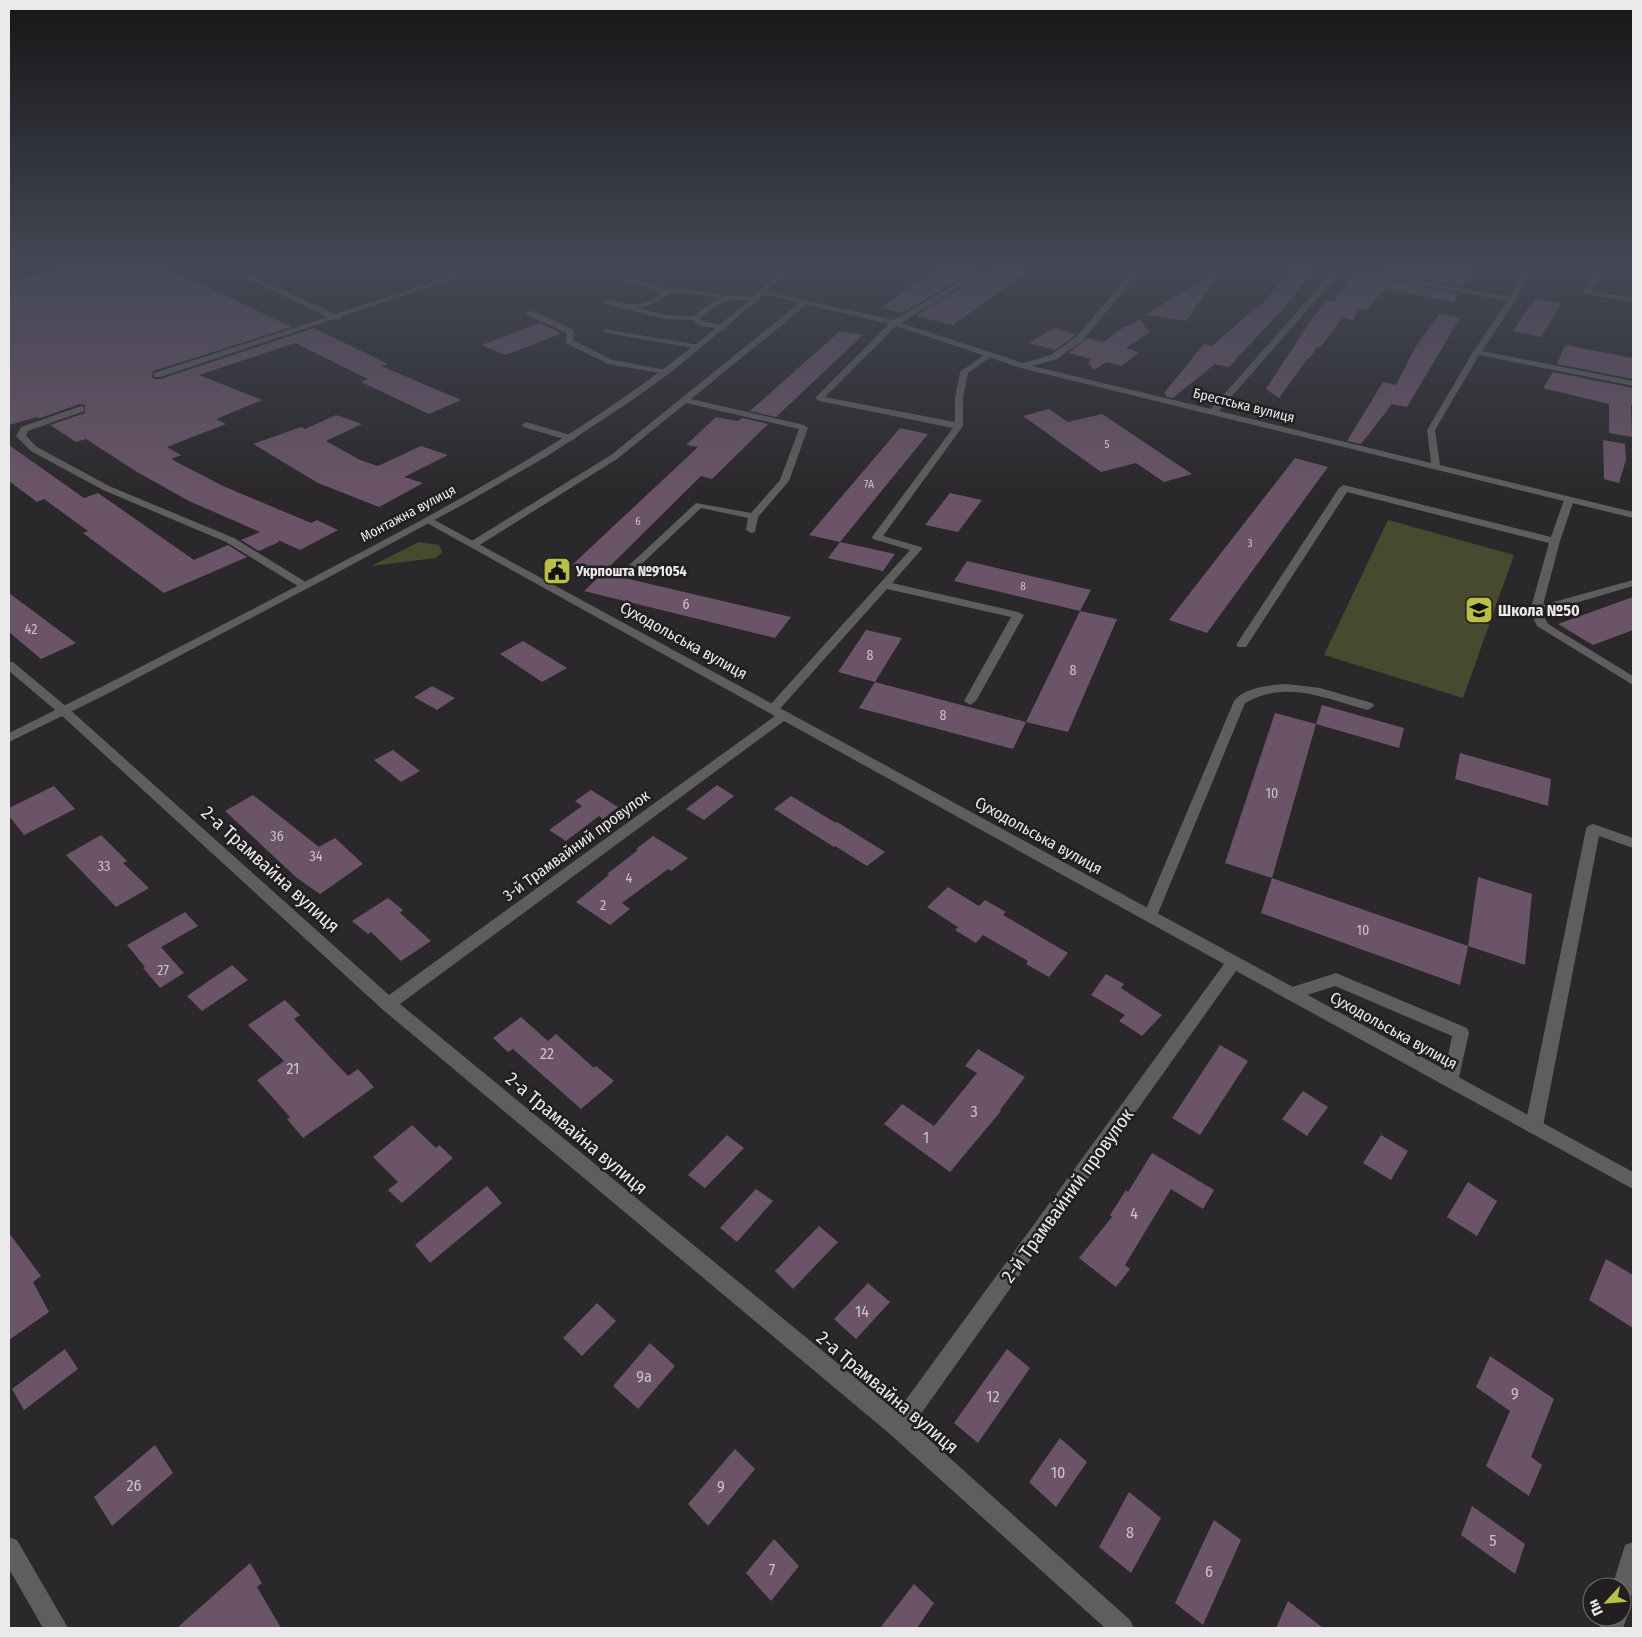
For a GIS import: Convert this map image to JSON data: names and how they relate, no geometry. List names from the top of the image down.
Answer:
{
  "streets": {
    "street": [
      "Брестська вулиця",
      "Монтажна вулиця",
      "Суходольська вулиця",
      "3-й Трамвайний провулок",
      "2-а Трамвайна вулиця",
      "2-й Трамвайний провулок"
    ]
  },
  "crossings": [
    ["Монтажна вулиця", "Суходольська вулиця"],
    ["Монтажна вулиця", "2-а Трамвайна вулиця"],
    ["Суходольська вулиця", "3-й Трамвайний провулок"],
    ["Суходольська вулиця", "2-й Трамвайний провулок"],
    ["3-й Трамвайний провулок", "2-а Трамвайна вулиця"],
    ["2-а Трамвайна вулиця", "2-й Трамвайний провулок"]
  ],
  "places": {
    "public building": ["Укрпошта №91054"],
    "school or university": ["Школа №50"]
  },
  "house_numbers": [
    "5",
    "7А",
    "6",
    "3",
    "8",
    "6",
    "42",
    "8",
    "8",
    "8",
    "10",
    "36",
    "34",
    "33",
    "4",
    "2",
    "10",
    "27",
    "22",
    "21",
    "3",
    "1",
    "4",
    "14",
    "9а",
    "9",
    "12",
    "10",
    "26",
    "9",
    "8",
    "5",
    "7",
    "6"
  ],
  "north": "bottom left"
}
